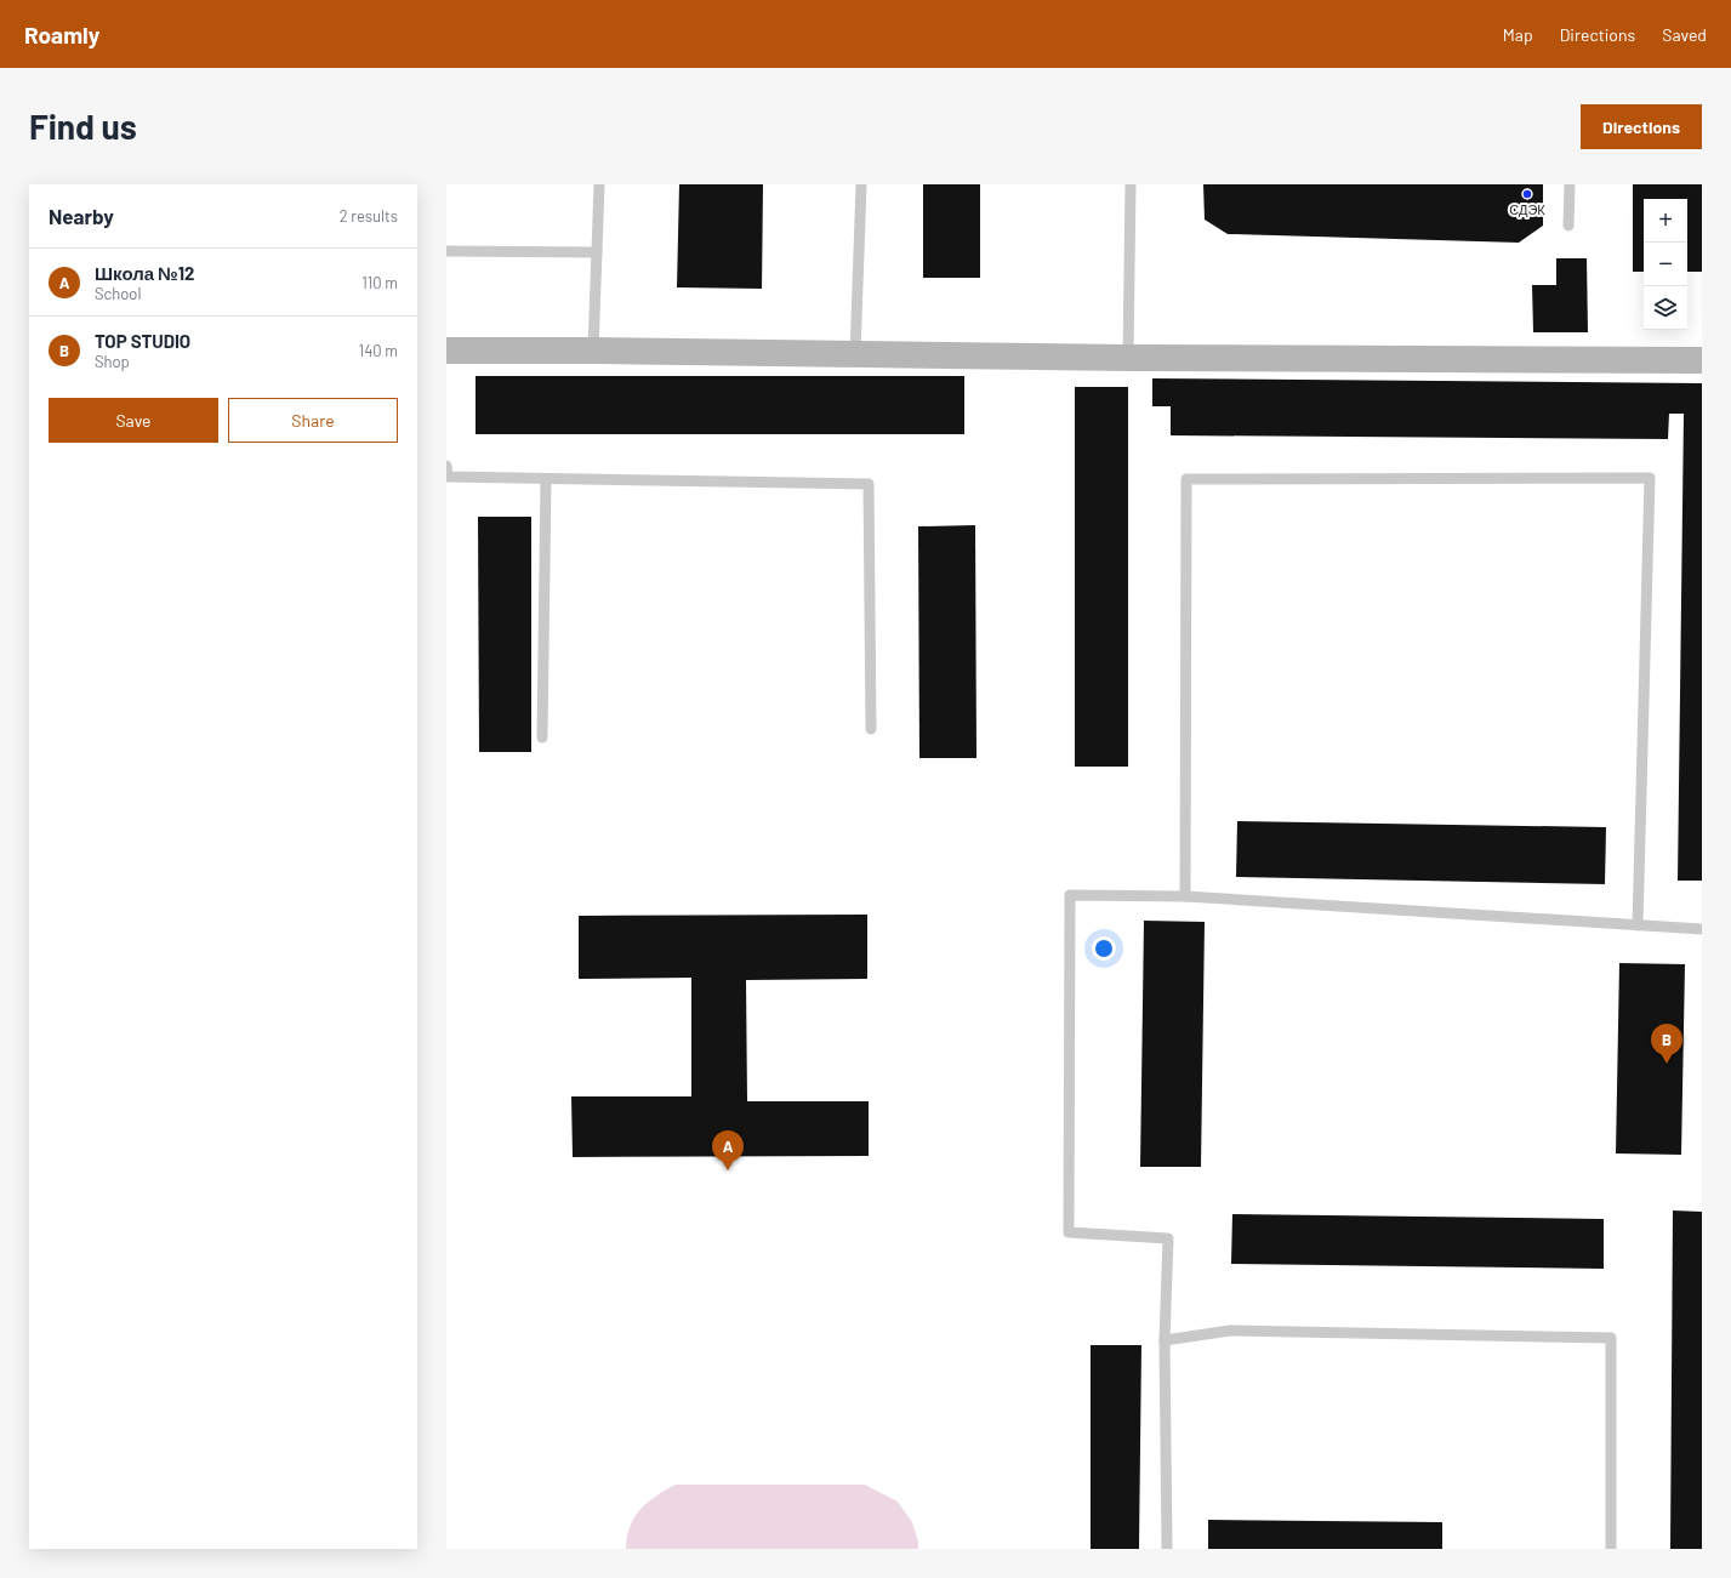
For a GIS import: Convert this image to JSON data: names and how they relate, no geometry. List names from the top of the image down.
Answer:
{
  "places": ["СДЭК"],
  "page": {
    "header": "Roamly",
    "nav": ["Map", "Directions", "Saved"],
    "buttons": [
      "Directions",
      ["Save", "Share"]
    ],
    "title": "Find us",
    "heading": ["Nearby", "2 results"],
    "map_buttons": ["+", "−"],
    "list": [
      {
        "mark": "A",
        "name": "Школа №12",
        "note": "School",
        "value": "110 m"
      },
      {
        "mark": "B",
        "name": "TOP STUDIO",
        "note": "Shop",
        "value": "140 m"
      }
    ],
    "pins": ["B", "A"]
  }
}
